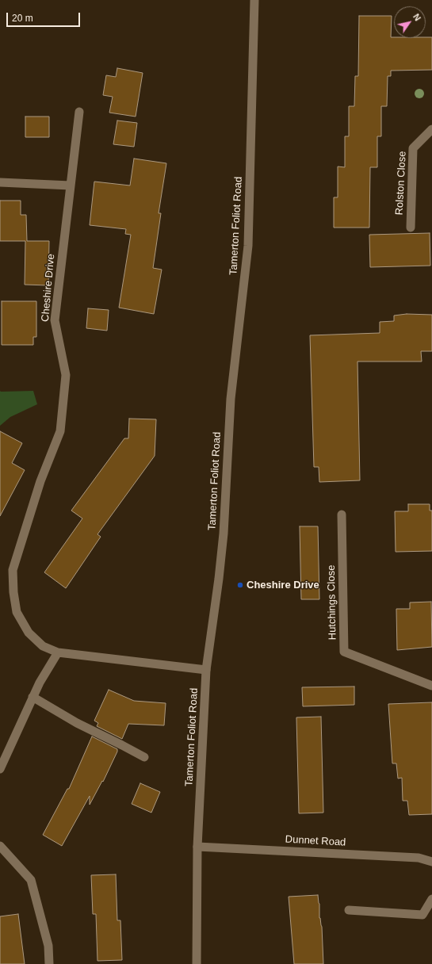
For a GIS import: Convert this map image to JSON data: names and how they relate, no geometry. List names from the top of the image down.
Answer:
{
  "streets": {
    "street": [
      "Rolston Close",
      "Tamerton Foliot Road",
      "Cheshire Drive",
      "Hutchings Close",
      "Dunnet Road"
    ]
  },
  "crossings": [
    ["Tamerton Foliot Road", "Cheshire Drive"],
    ["Tamerton Foliot Road", "Dunnet Road"]
  ],
  "places": ["Cheshire Drive"],
  "scale_bar": "20 m",
  "north": "top right"
}
